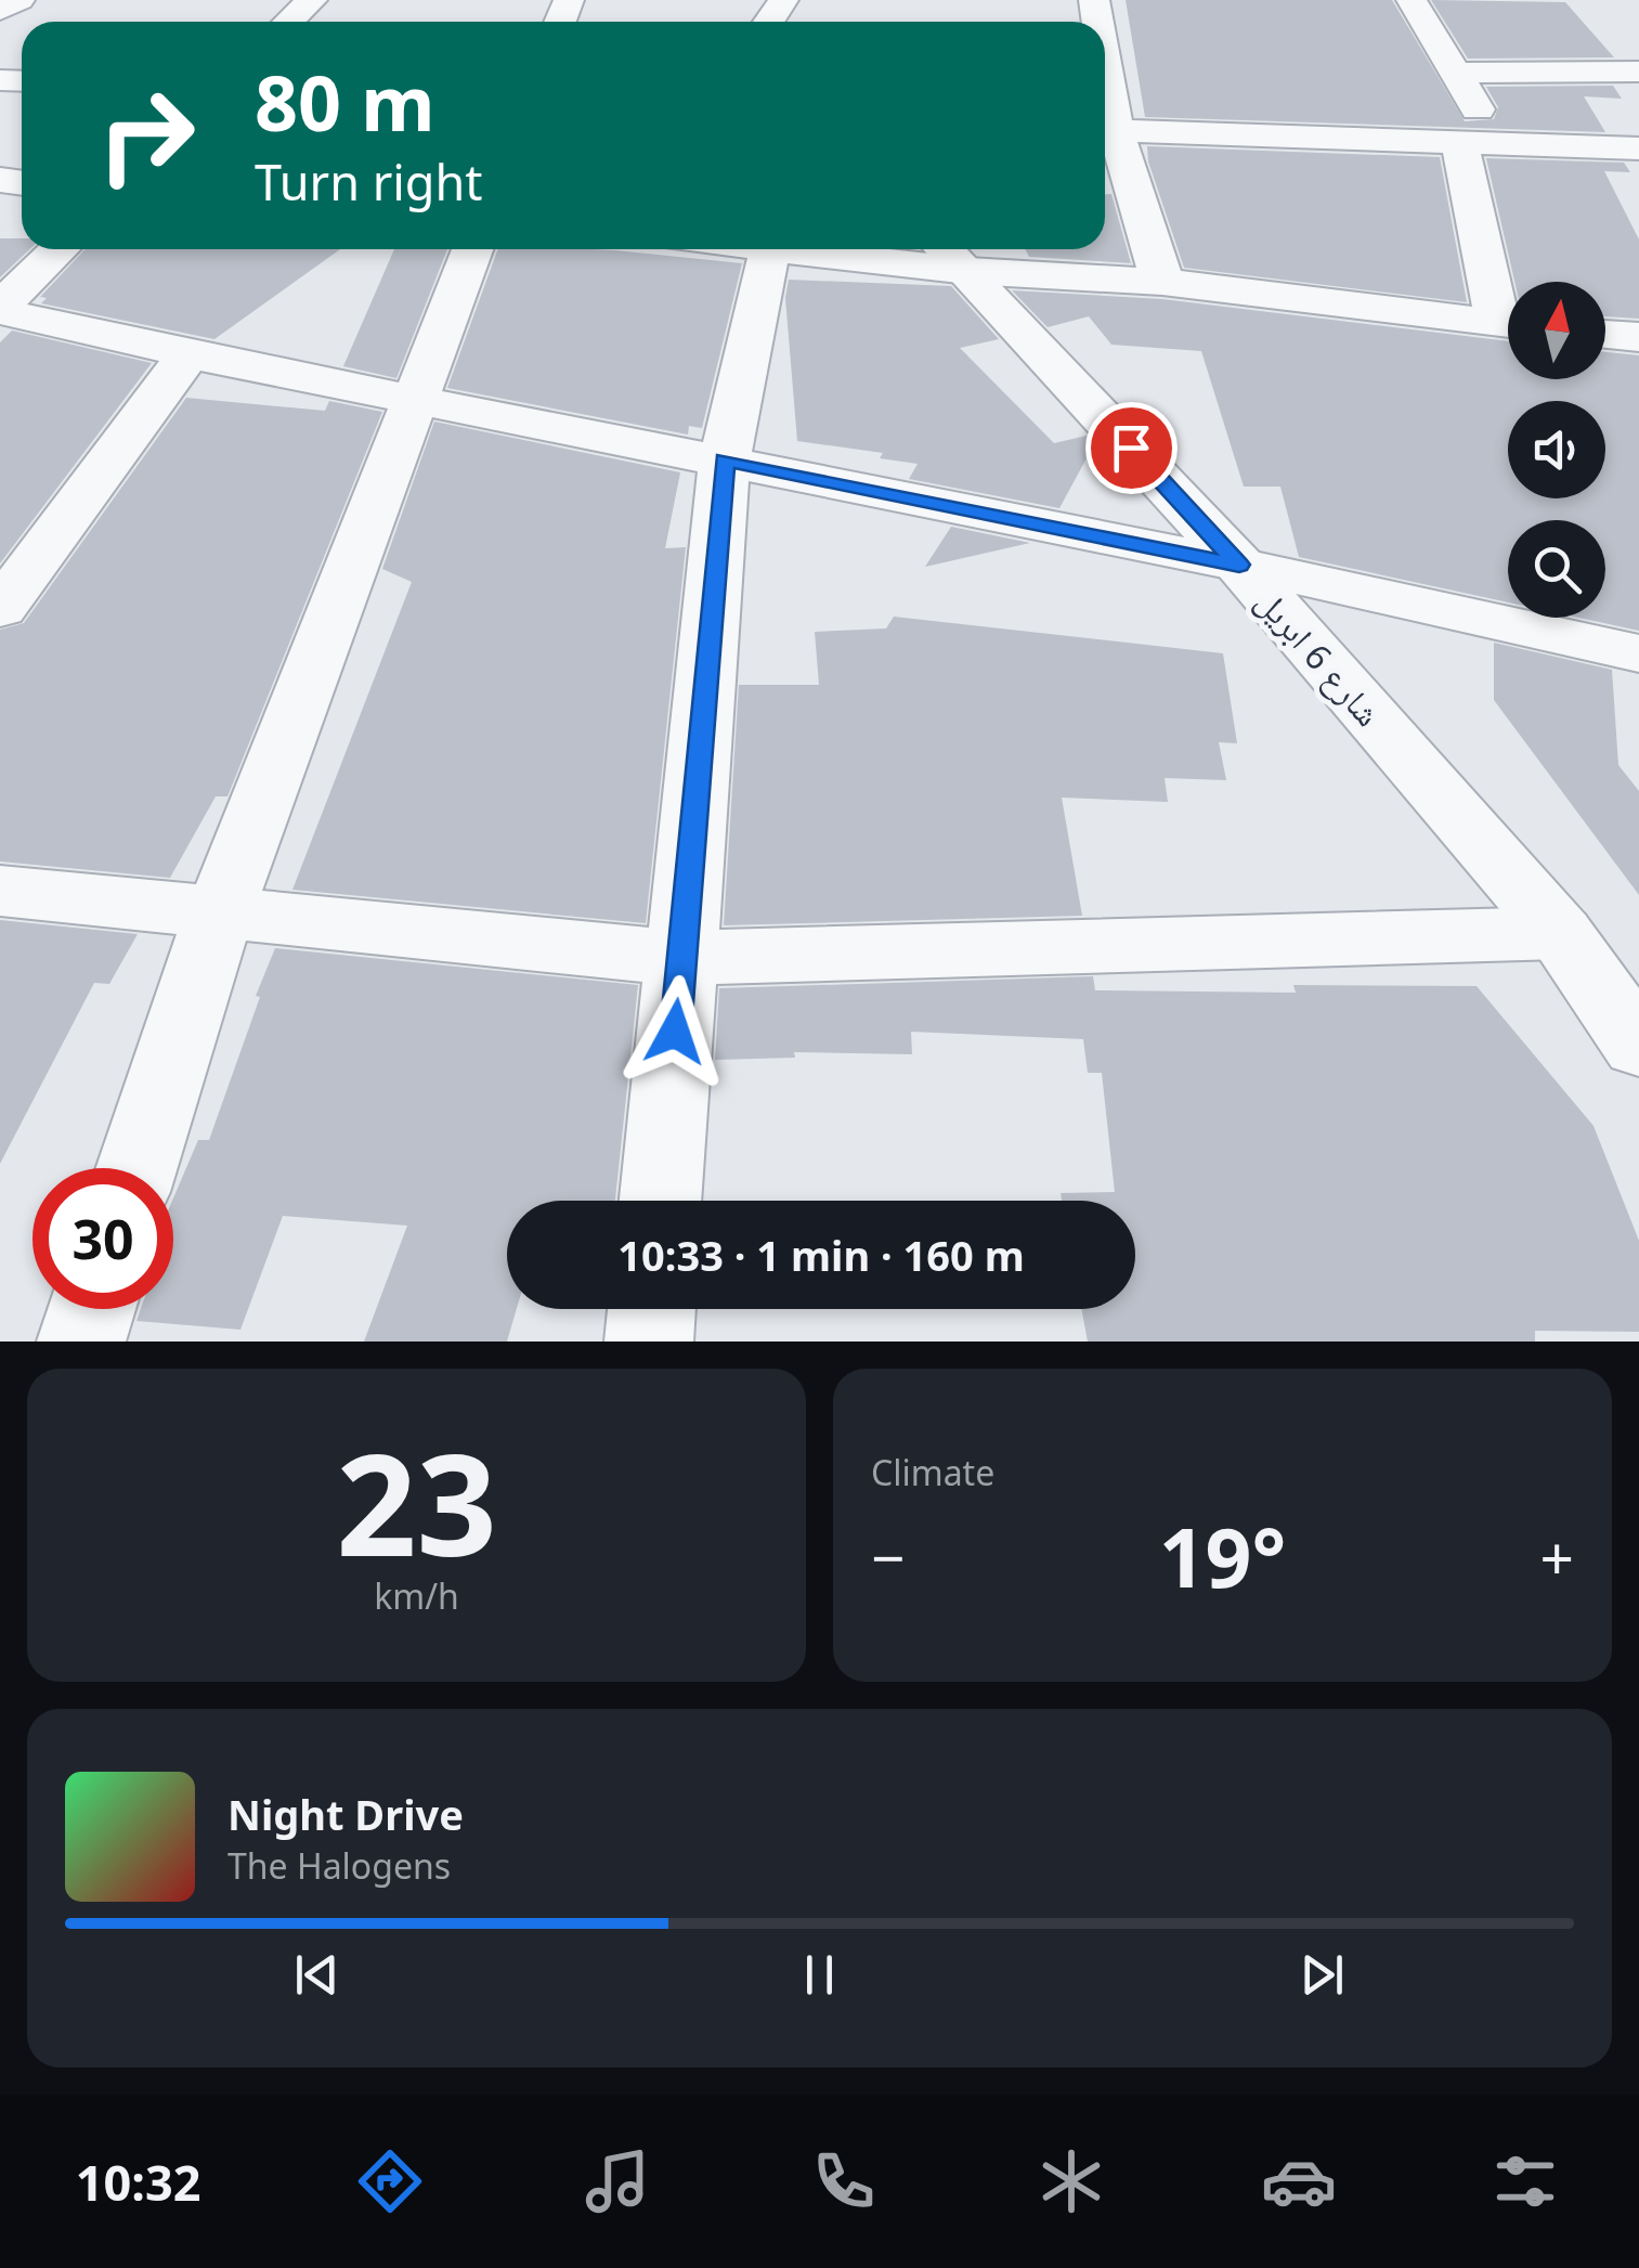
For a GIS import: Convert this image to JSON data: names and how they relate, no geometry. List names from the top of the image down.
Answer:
{
  "streets": {
    "street": ["شارع 6 ابريل"]
  },
  "north": "top",
  "page": {
    "turn": ["80 m", "Turn right"],
    "limit": "30",
    "trip": "10:33 · 1 min · 160 m",
    "tile": [
      ["23", "km/h"],
      "Climate"
    ],
    "heat": ["−", "19°", "+"],
    "song": ["Night Drive", "The Halogens"],
    "tabs": "10:32"
  }
}
